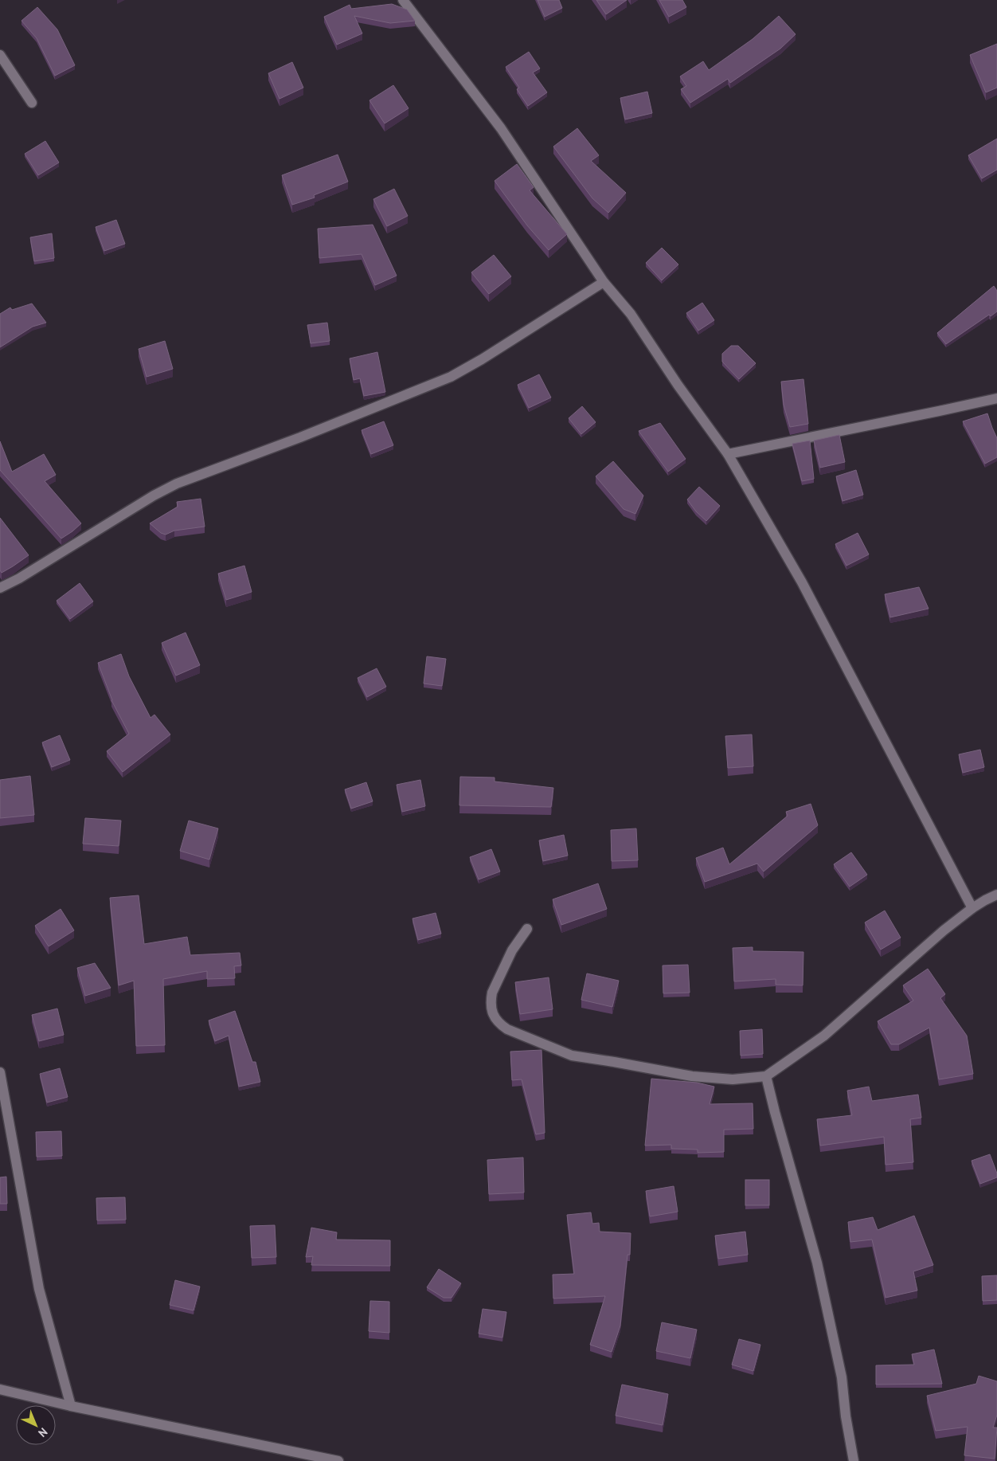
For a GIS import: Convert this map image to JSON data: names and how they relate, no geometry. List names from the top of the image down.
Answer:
{
  "north": "bottom right"
}
